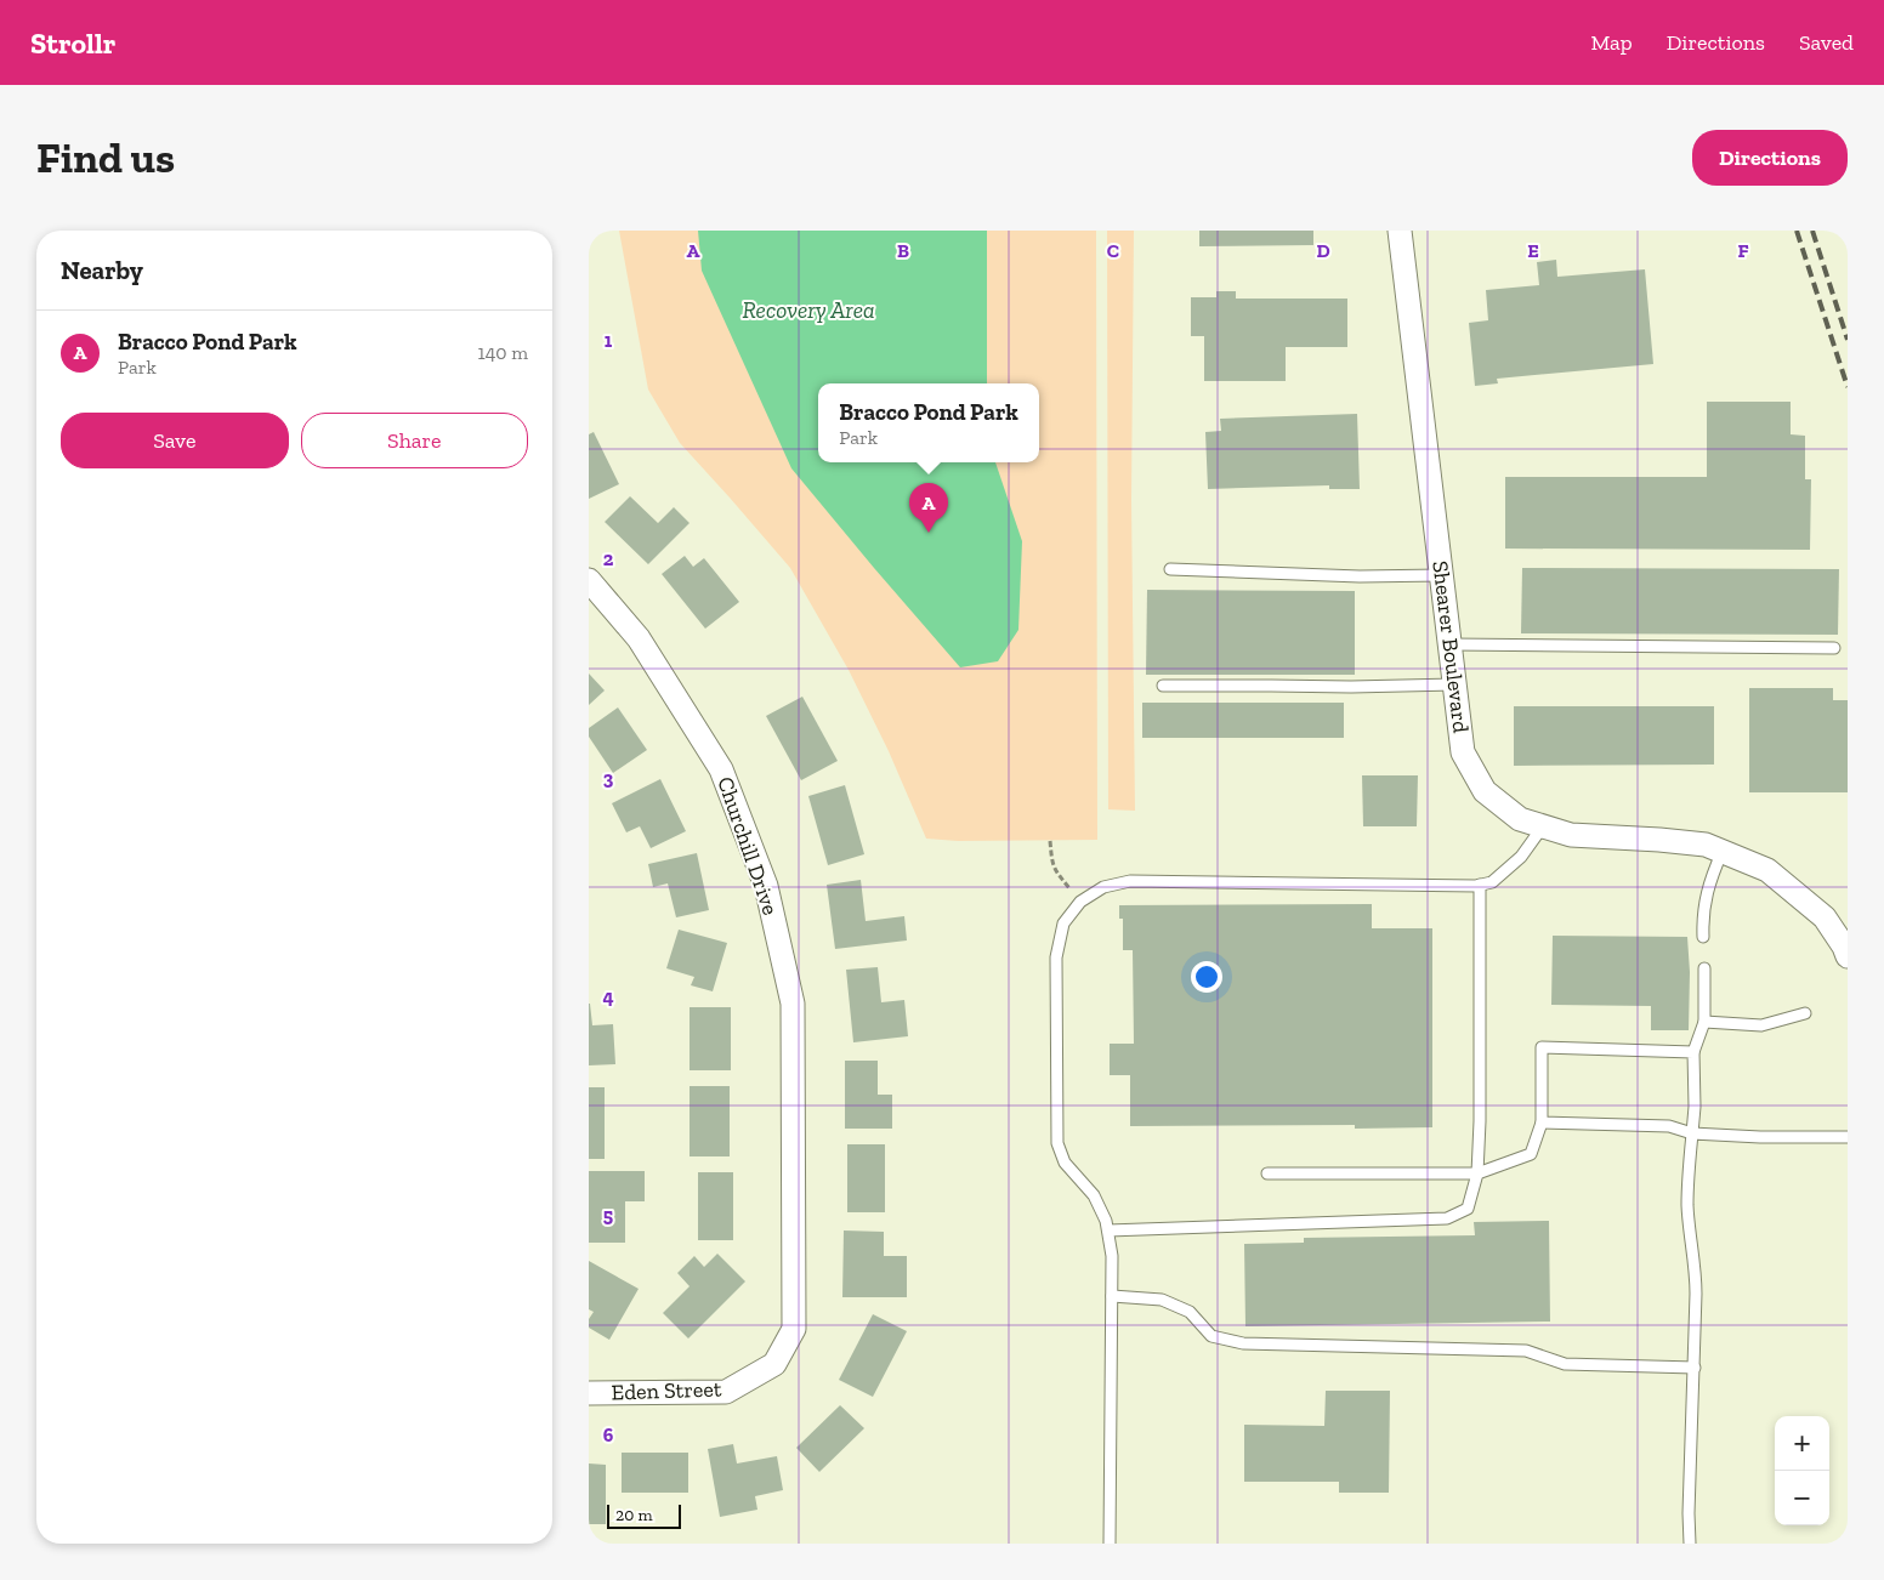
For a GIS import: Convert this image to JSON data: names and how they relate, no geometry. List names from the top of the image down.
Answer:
{
  "streets": {
    "street": ["Shearer Boulevard", "Churchill Drive", "Eden Street"]
  },
  "crossings": [
    ["Churchill Drive", "Eden Street"]
  ],
  "water": ["Recovery Area"],
  "scale_bar": "20 m",
  "page": {
    "header": "Strollr",
    "nav": ["Map", "Directions", "Saved"],
    "buttons": [
      "Directions",
      ["Save", "Share"]
    ],
    "title": "Find us",
    "heading": "Nearby",
    "list": [
      {
        "mark": "A",
        "name": "Bracco Pond Park",
        "note": "Park",
        "value": "140 m"
      }
    ],
    "popup": ["Bracco Pond Park", "Park"],
    "pins": "A",
    "map_buttons": ["+", "−"],
    "scale": "20 m"
  },
  "grid": {
    "columns": [
      "A",
      "B",
      "C",
      "D",
      "E",
      "F"
    ],
    "rows": [
      "1",
      "2",
      "3",
      "4",
      "5",
      "6"
    ]
  }
}
